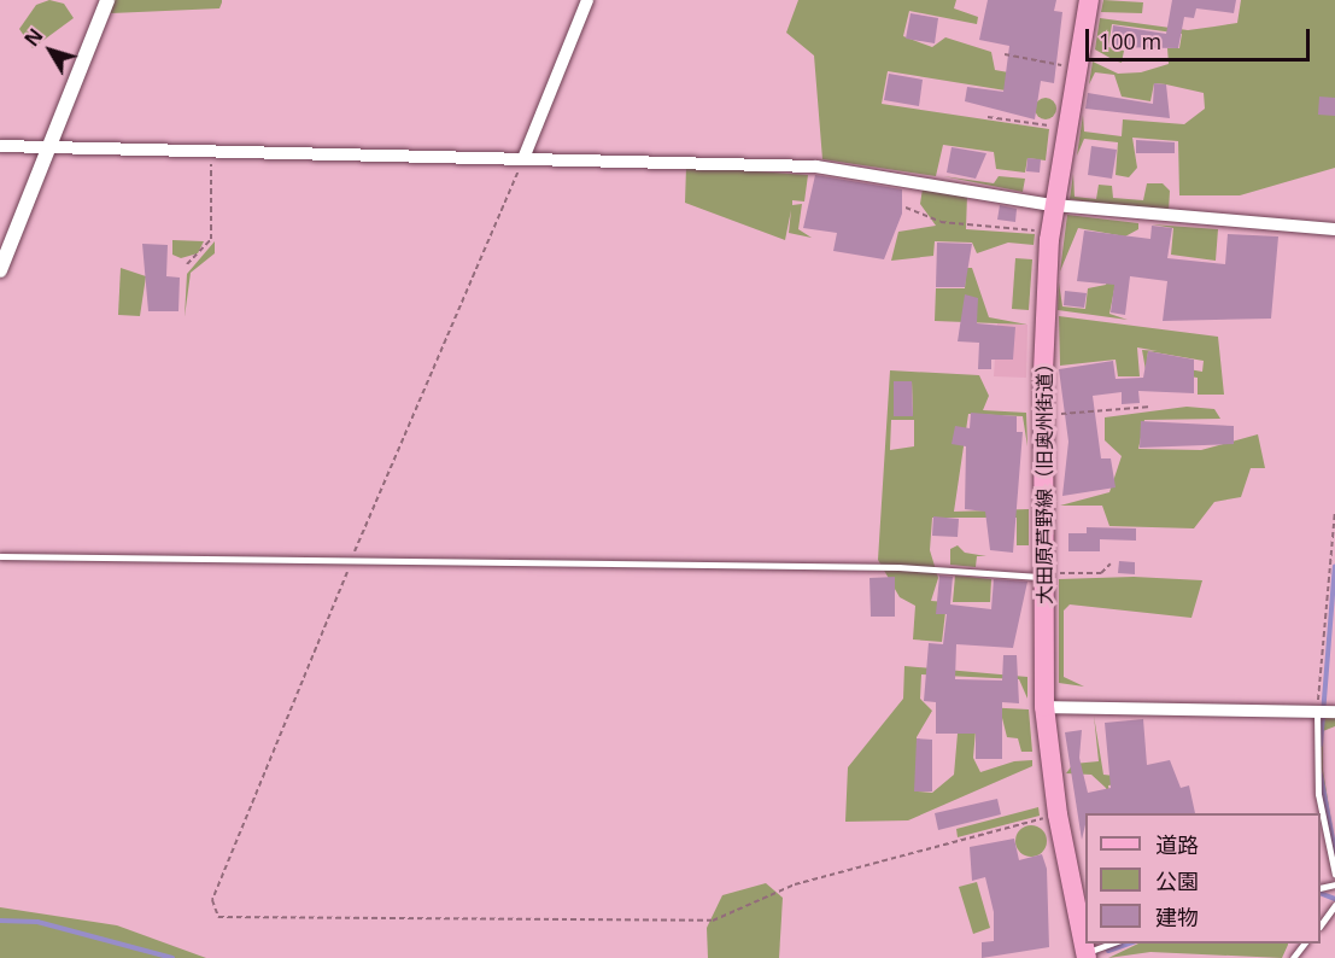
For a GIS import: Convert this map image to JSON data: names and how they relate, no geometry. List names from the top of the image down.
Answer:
{
  "streets": {
    "main road": ["大田原芦野線（旧奥州街道）"]
  },
  "legend": ["道路", "公園", "建物"],
  "scale_bar": "100 m",
  "north": "top left"
}
